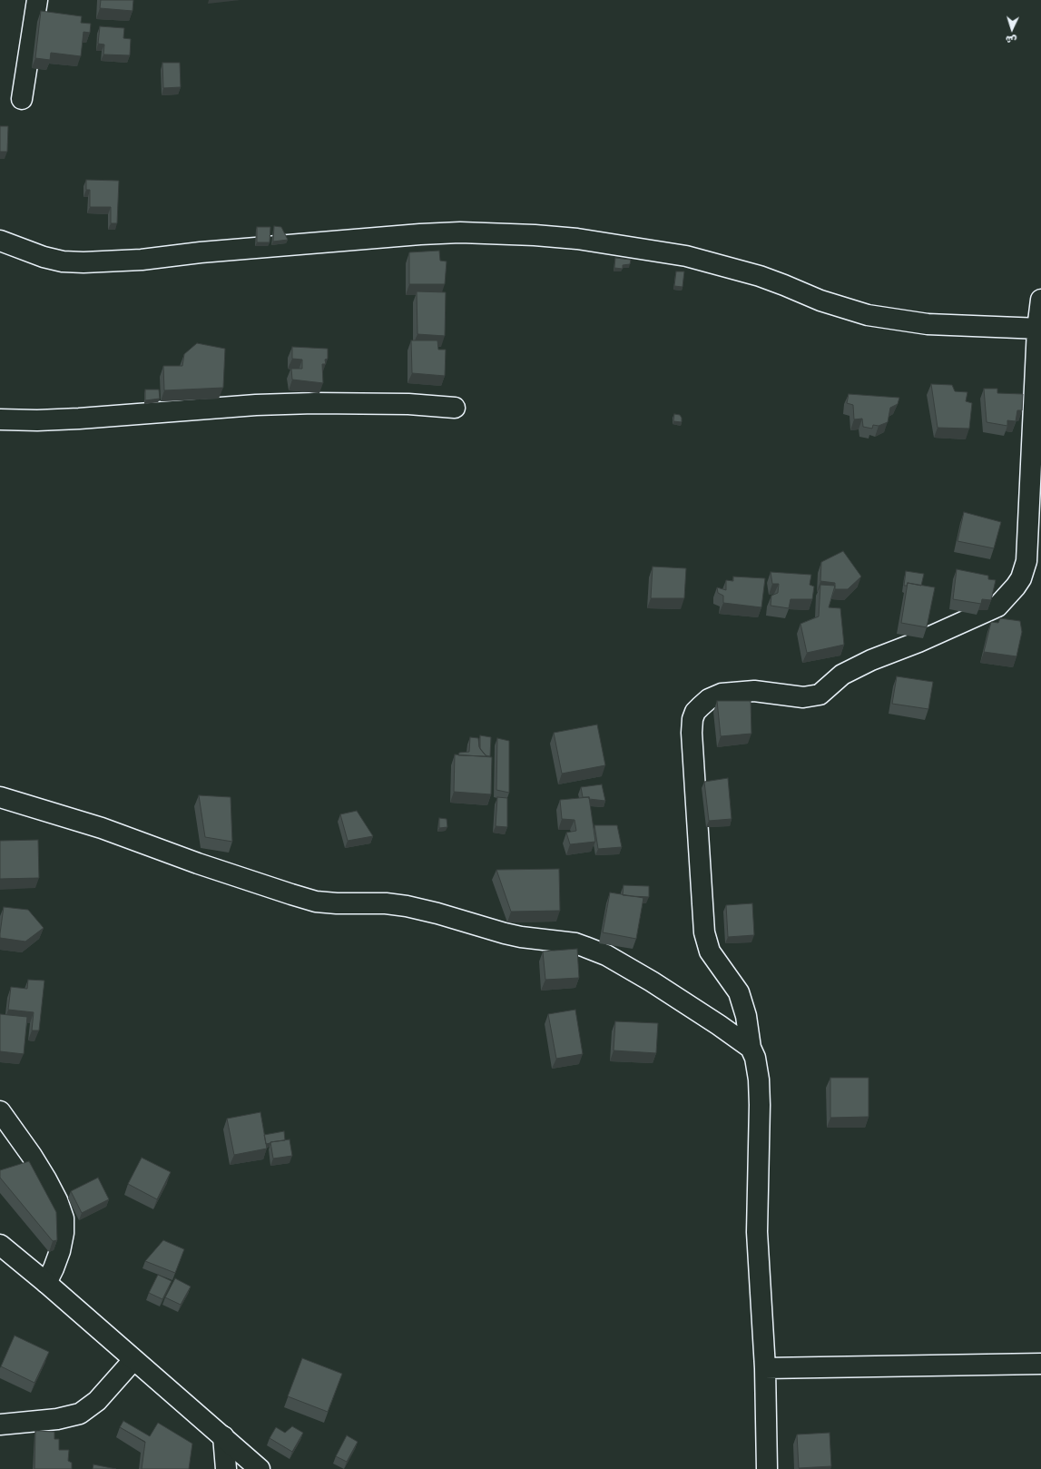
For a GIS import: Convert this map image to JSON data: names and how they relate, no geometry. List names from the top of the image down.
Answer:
{
  "north": "bottom"
}
